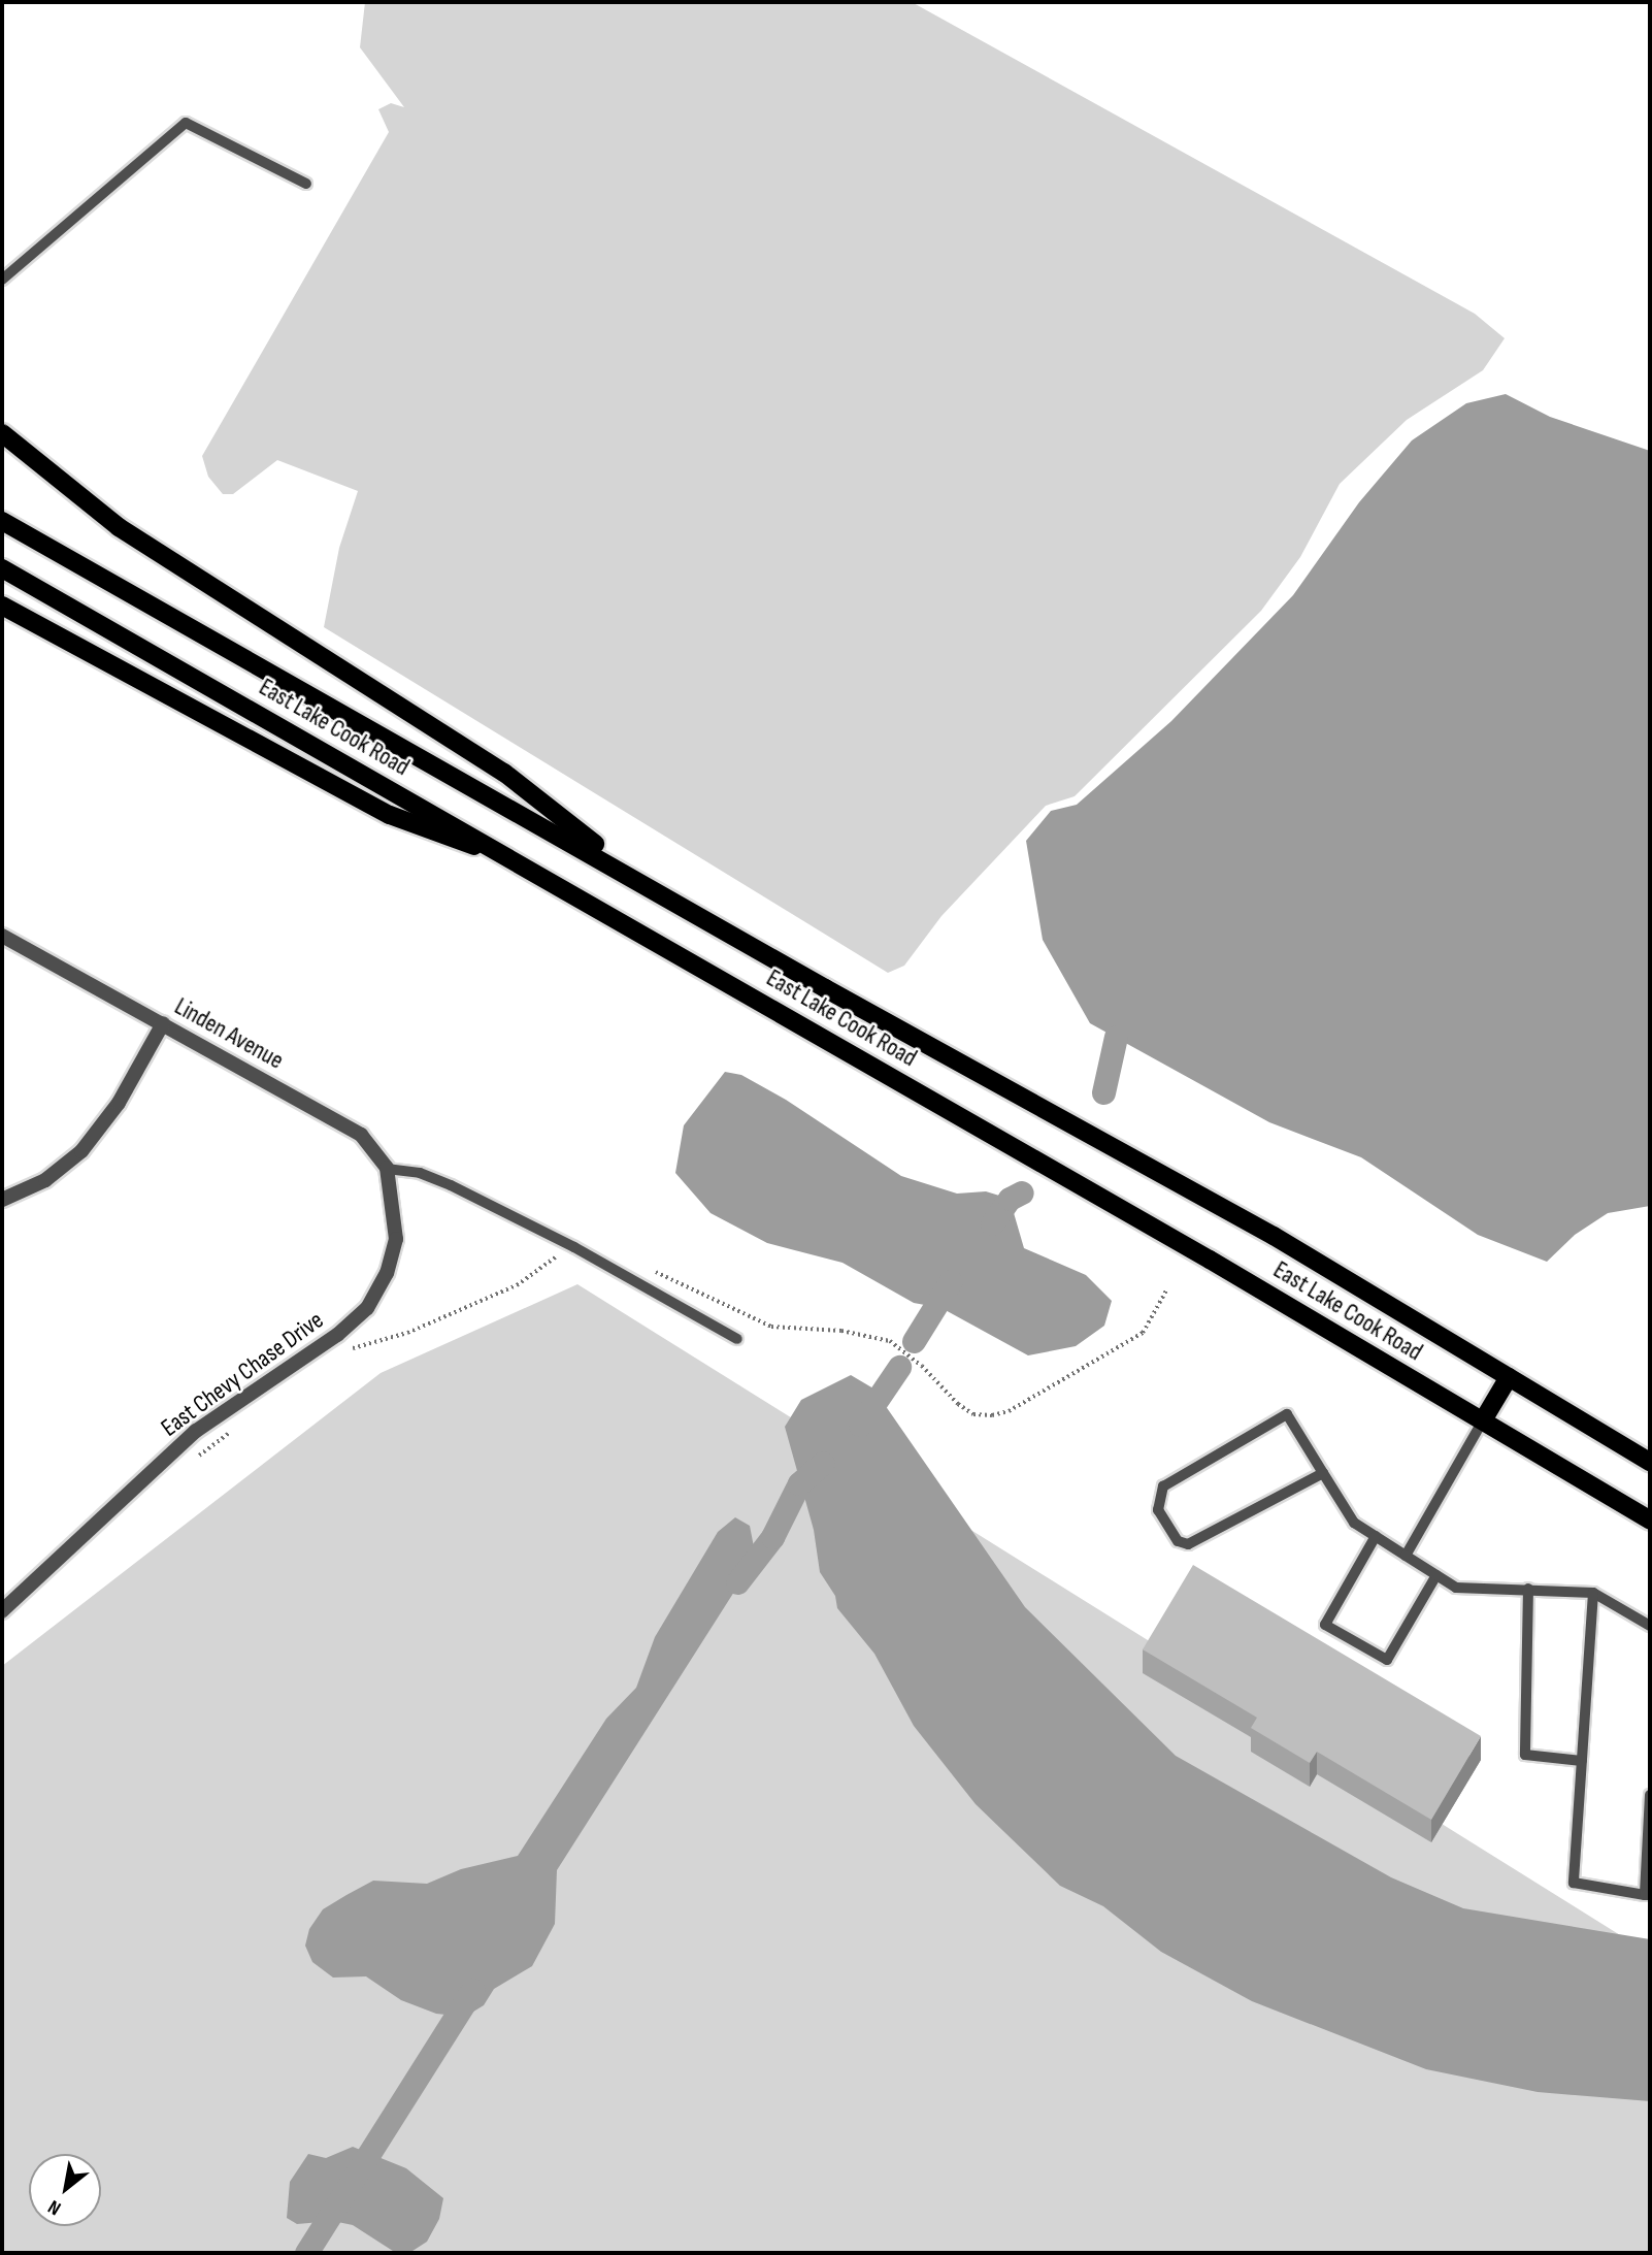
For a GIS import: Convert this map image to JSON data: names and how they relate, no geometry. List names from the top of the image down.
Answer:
{
  "streets": {
    "main road": ["East Lake Cook Road"],
    "street": ["Linden Avenue", "East Chevy Chase Drive"]
  },
  "crossings": [
    ["Linden Avenue", "East Chevy Chase Drive"]
  ],
  "north": "bottom left"
}
